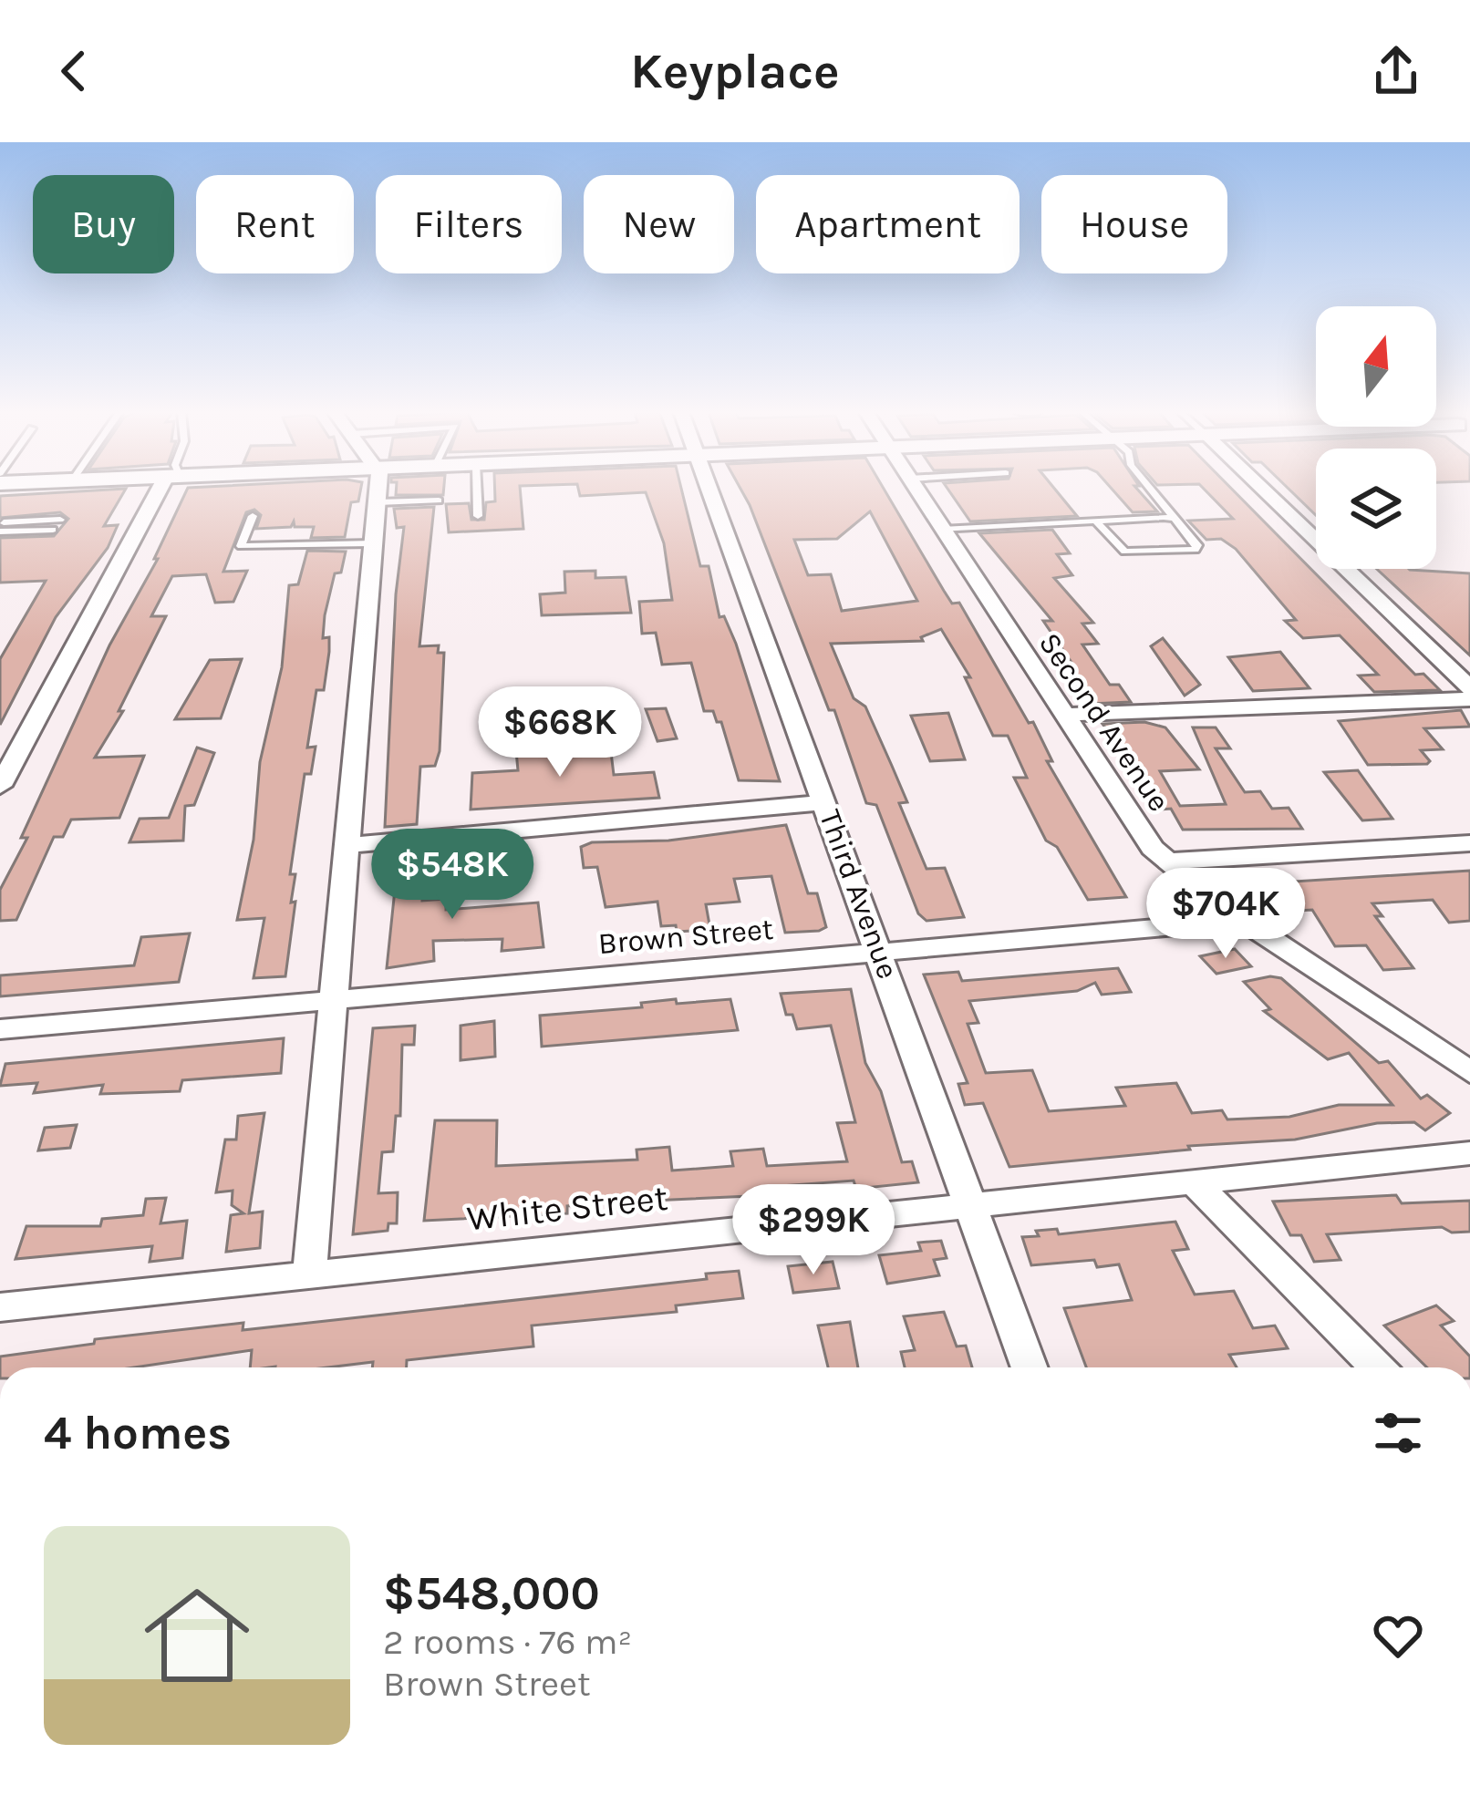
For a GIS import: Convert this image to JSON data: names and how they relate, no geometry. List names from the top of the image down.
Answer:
{
  "streets": {
    "street": [
      "Second Avenue",
      "Third Avenue",
      "Brown Street",
      "White Street"
    ]
  },
  "crossings": [
    ["Second Avenue", "Brown Street"],
    ["Third Avenue", "Brown Street"],
    ["Third Avenue", "White Street"]
  ],
  "north": "top",
  "page": {
    "header": "Keyplace",
    "chip": [
      "Buy",
      "Rent",
      "Filters",
      "New",
      "Apartment",
      "House"
    ],
    "price": [
      "$668K",
      "$548K",
      "$704K",
      "$299K"
    ],
    "heading": "4 homes",
    "list": [
      {
        "name": "$548,000",
        "note": "2 rooms · 76 m² · Brown Street"
      }
    ]
  }
}
